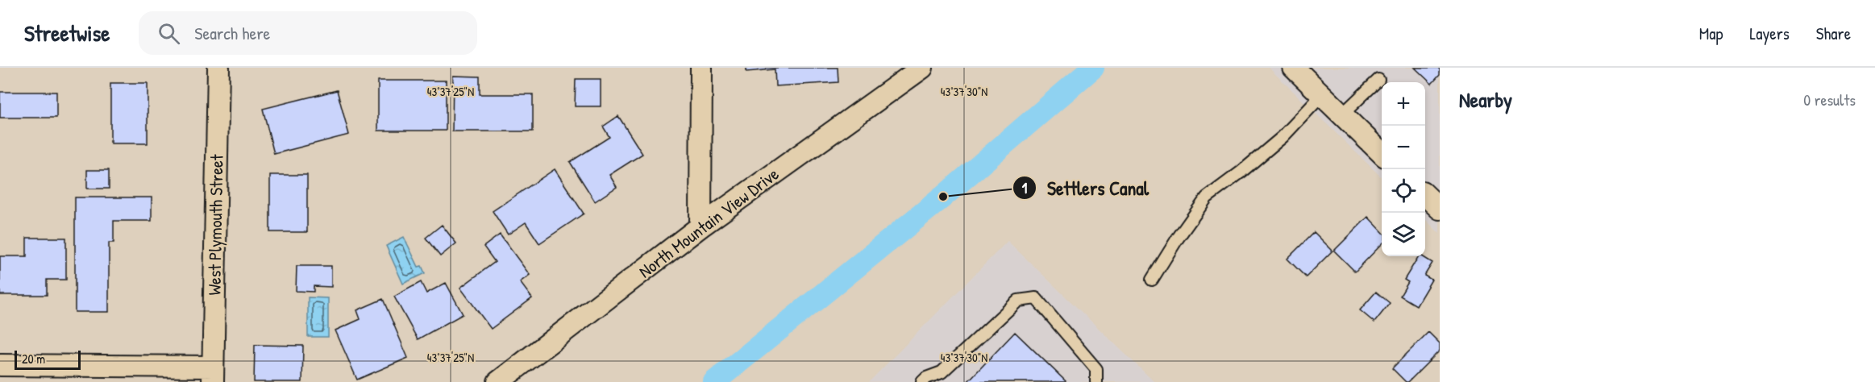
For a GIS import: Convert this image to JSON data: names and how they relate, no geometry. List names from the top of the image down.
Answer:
{
  "streets": {
    "street": ["North Mountain View Drive", "West Plymouth Street"]
  },
  "places": ["Settlers Canal"],
  "scale_bar": "20 m",
  "page": {
    "header": "Streetwise",
    "search": "Search here",
    "nav": ["Map", "Layers", "Share"],
    "heading": ["Nearby", "0 results"],
    "map_buttons": ["+", "−"],
    "scale": "20 m"
  },
  "coordinates": ["43°37'25\"N", "43°37'30\"N"]
}
